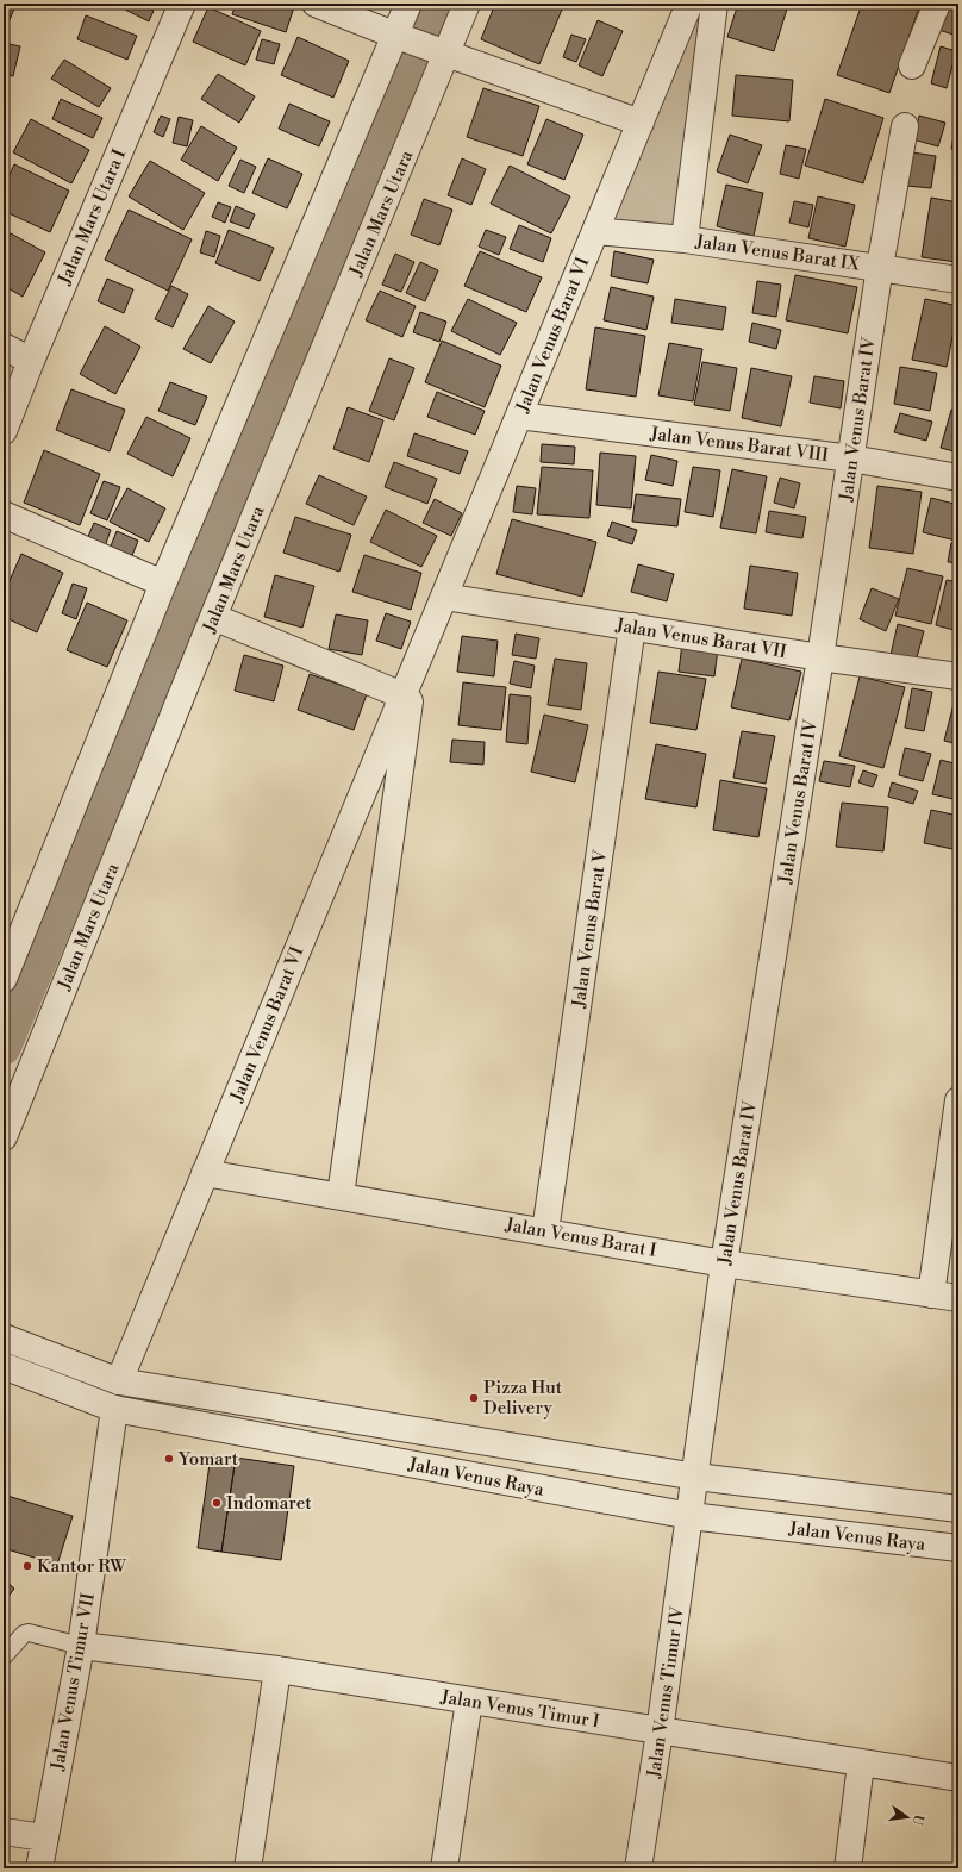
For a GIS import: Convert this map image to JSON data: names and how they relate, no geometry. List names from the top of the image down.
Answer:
{
  "streets": {
    "street": [
      "Jalan Mars Utara",
      "Jalan Mars Utara I",
      "Jalan Venus Barat IX",
      "Jalan Venus Barat VI",
      "Jalan Venus Barat IV",
      "Jalan Venus Barat VIII",
      "Jalan Venus Barat VII",
      "Jalan Venus Barat V",
      "Jalan Venus Barat I",
      "Jalan Venus Raya",
      "Jalan Venus Timur VII",
      "Jalan Venus Timur IV",
      "Jalan Venus Timur I"
    ]
  },
  "crossings": [
    ["Jalan Venus Barat IX", "Jalan Venus Barat VI"],
    ["Jalan Venus Barat IX", "Jalan Venus Barat IV"],
    ["Jalan Venus Barat VI", "Jalan Venus Barat VIII"],
    ["Jalan Venus Barat VI", "Jalan Venus Barat VII"],
    ["Jalan Venus Barat VI", "Jalan Venus Barat I"],
    ["Jalan Venus Barat VI", "Jalan Venus Raya"],
    ["Jalan Venus Barat IV", "Jalan Venus Barat VIII"],
    ["Jalan Venus Barat IV", "Jalan Venus Barat VII"],
    ["Jalan Venus Barat IV", "Jalan Venus Barat I"],
    ["Jalan Venus Barat IV", "Jalan Venus Raya"],
    ["Jalan Venus Barat IV", "Jalan Venus Timur IV"],
    ["Jalan Venus Barat VII", "Jalan Venus Barat V"],
    ["Jalan Venus Barat V", "Jalan Venus Barat I"],
    ["Jalan Venus Raya", "Jalan Venus Timur VII"],
    ["Jalan Venus Raya", "Jalan Venus Timur IV"],
    ["Jalan Venus Timur VII", "Jalan Venus Timur I"],
    ["Jalan Venus Timur IV", "Jalan Venus Timur I"]
  ],
  "places": [
    "Pizza Hut Delivery",
    "Yomart",
    "Indomaret",
    "Kantor RW"
  ],
  "north": "right"
}
